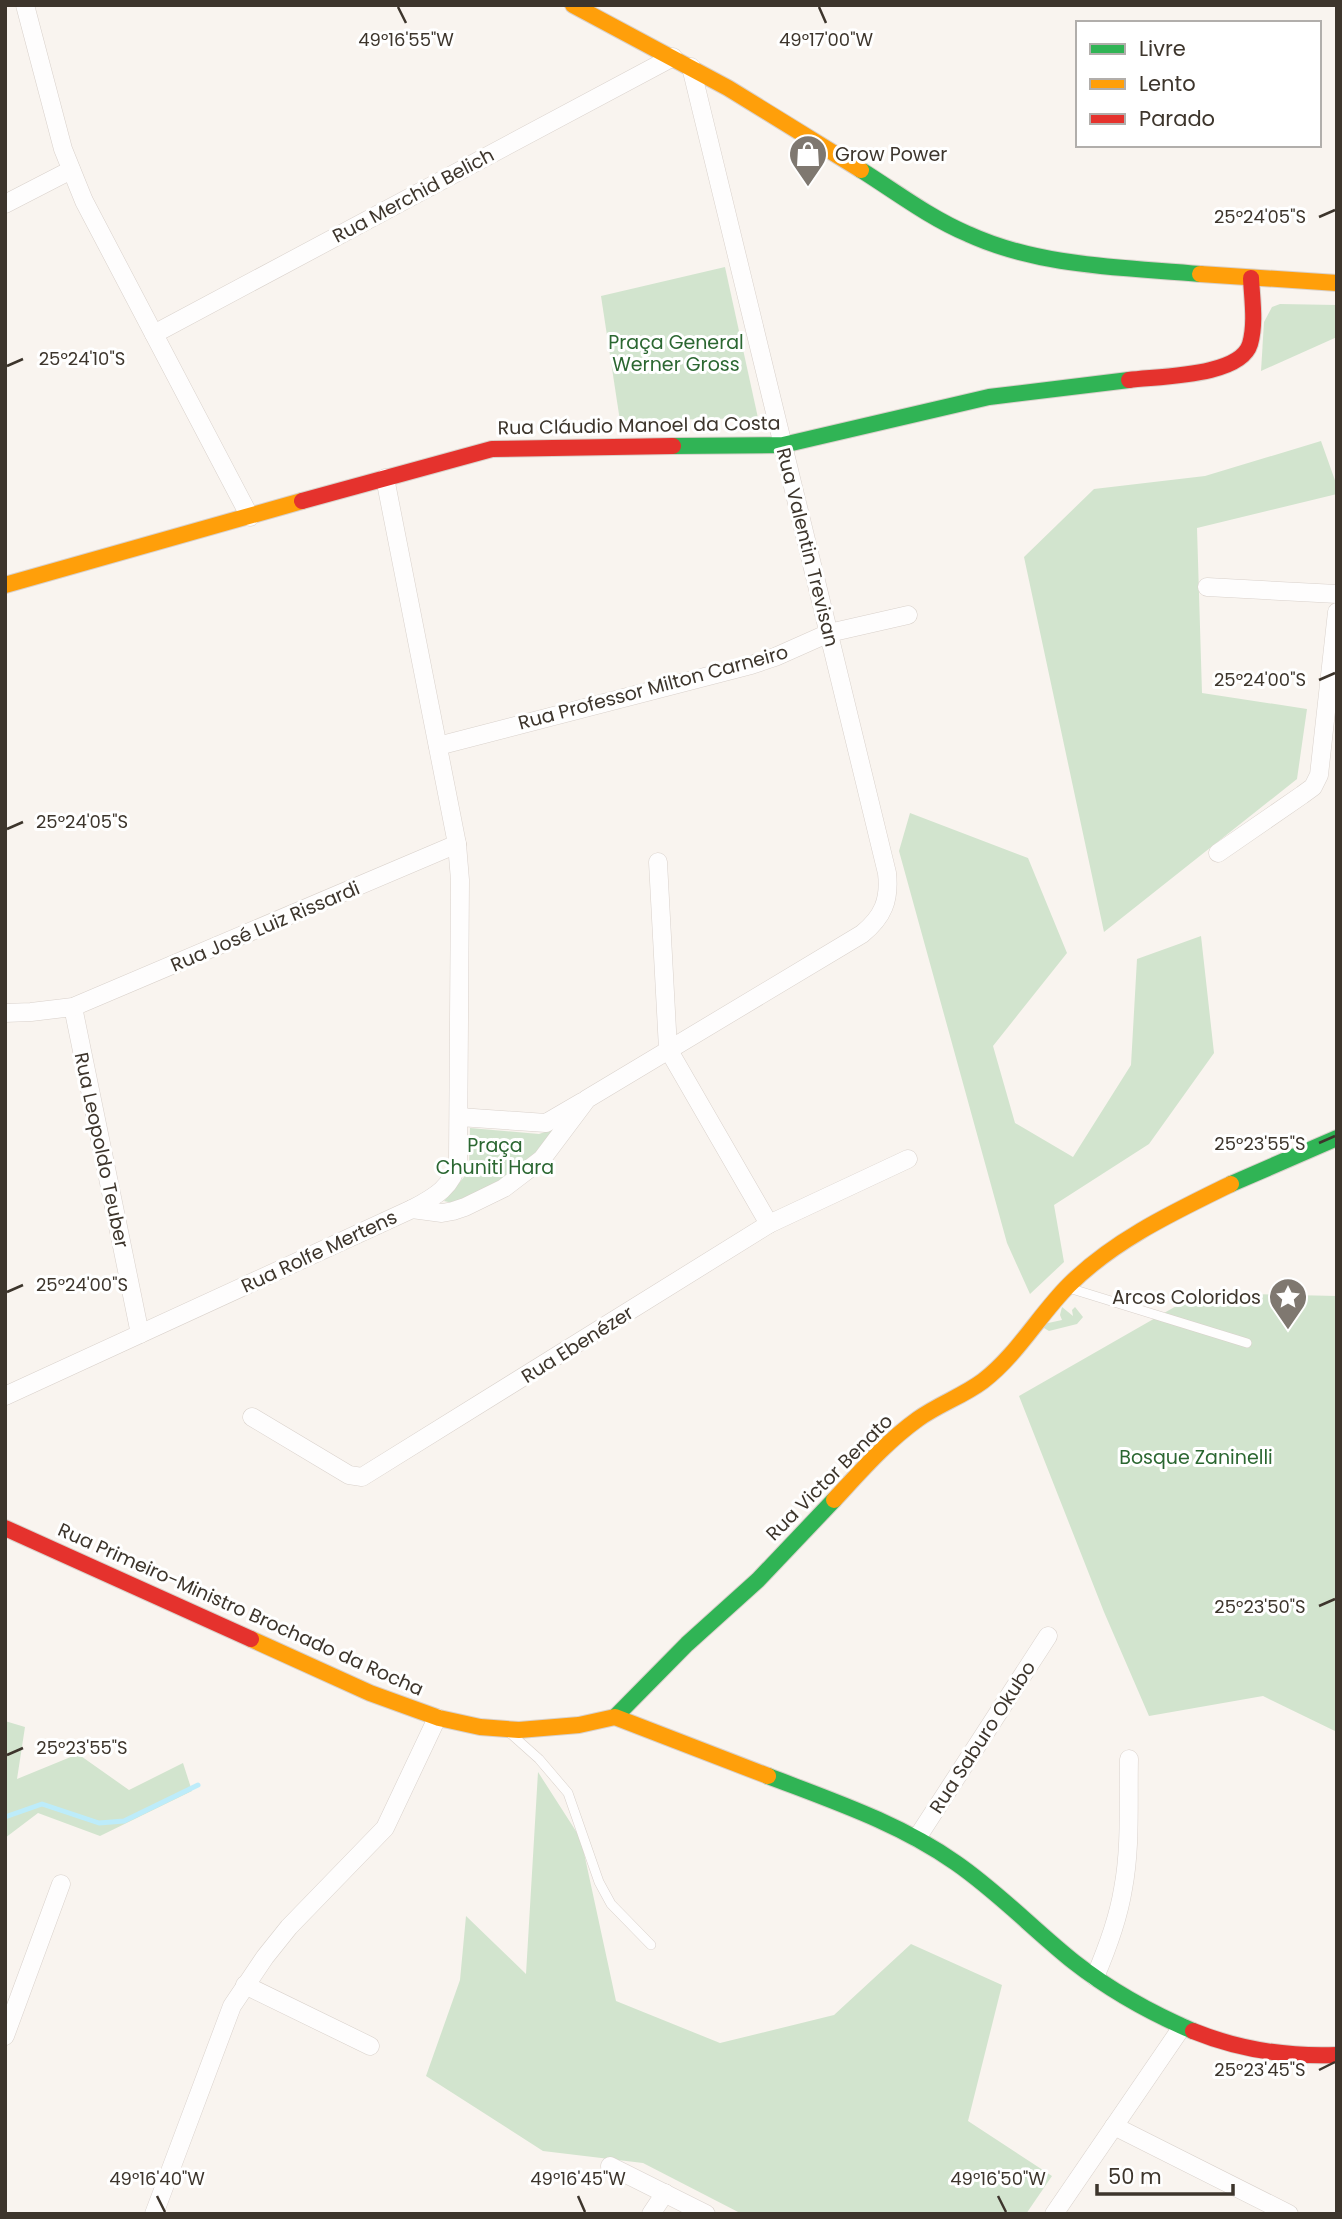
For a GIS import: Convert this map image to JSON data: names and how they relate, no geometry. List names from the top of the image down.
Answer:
{
  "streets": {
    "street": [
      "Rua Merchid Belich",
      "Rua Cláudio Manoel da Costa",
      "Rua Valentin Trevisan",
      "Rua Professor Milton Carneiro",
      "Rua José Luiz Rissardi",
      "Rua Leopoldo Teuber",
      "Rua Rolfe Mertens",
      "Rua Ebenézer",
      "Rua Victor Benato",
      "Rua Primeiro-Ministro Brochado da Rocha",
      "Rua Saburo Okubo"
    ]
  },
  "crossings": [
    ["Rua Cláudio Manoel da Costa", "Rua Valentin Trevisan"],
    ["Rua Valentin Trevisan", "Rua Professor Milton Carneiro"],
    ["Rua Valentin Trevisan", "Rua Rolfe Mertens"],
    ["Rua José Luiz Rissardi", "Rua Leopoldo Teuber"],
    ["Rua Leopoldo Teuber", "Rua Rolfe Mertens"],
    ["Rua Victor Benato", "Rua Primeiro-Ministro Brochado da Rocha"]
  ],
  "parks": ["Praça General Werner Gross", "Praça Chuniti Hara", "Bosque Zaninelli"],
  "places": {
    "shop": ["Grow Power"],
    "place": ["Arcos Coloridos"]
  },
  "legend": ["Livre", "Lento", "Parado"],
  "scale_bar": "50 m",
  "coordinates": [
    "49°16'55\"W",
    "49°17'00\"W",
    "25°24'05\"S",
    "25°24'10\"S",
    "25°24'00\"S",
    "25°23'55\"S",
    "25°23'50\"S",
    "25°23'45\"S",
    "49°16'40\"W",
    "49°16'45\"W",
    "49°16'50\"W"
  ]
}
